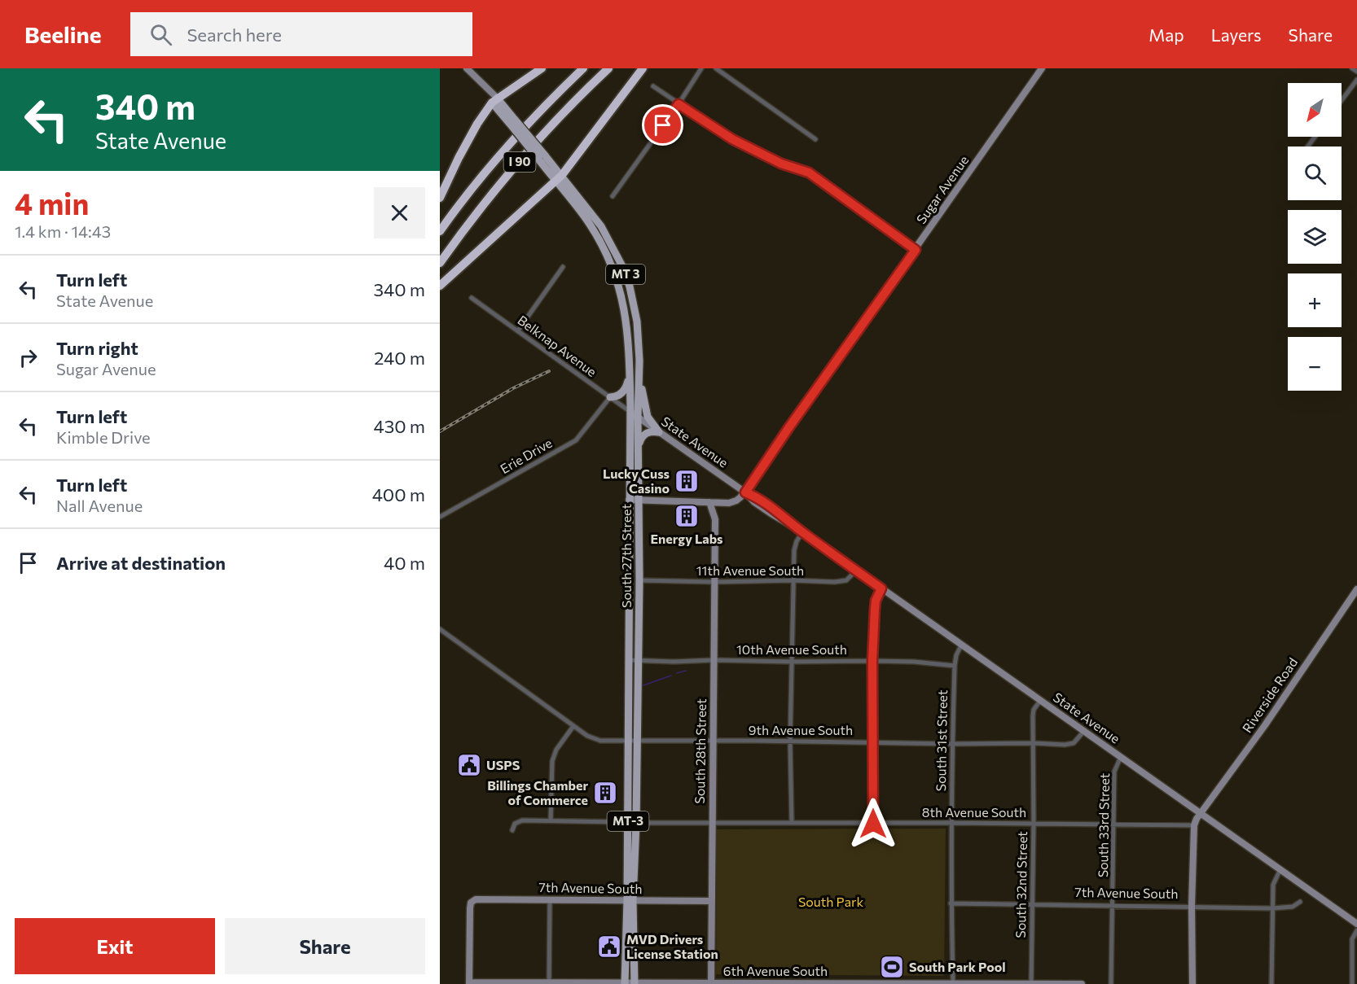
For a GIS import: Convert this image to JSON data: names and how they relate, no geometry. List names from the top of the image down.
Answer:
{
  "streets": {
    "highway": ["I 90"],
    "main road": ["MT 3", "South 27th Street", "MT-3"],
    "street": [
      "Sugar Avenue",
      "Belknap Avenue",
      "State Avenue",
      "Erie Drive",
      "11th Avenue South",
      "10th Avenue South",
      "Riverside Road",
      "9th Avenue South",
      "South 31st Street",
      "South 28th Street",
      "8th Avenue South",
      "South 33rd Street",
      "South 32nd Street",
      "7th Avenue South",
      "6th Avenue South"
    ]
  },
  "crossings": [
    ["Sugar Avenue", "State Avenue"],
    ["Belknap Avenue", "State Avenue"],
    ["Belknap Avenue", "Erie Drive"],
    ["Belknap Avenue", "South 27th Street"],
    ["State Avenue", "South 27th Street"],
    ["State Avenue", "11th Avenue South"],
    ["State Avenue", "Riverside Road"],
    ["State Avenue", "9th Avenue South"],
    ["State Avenue", "South 31st Street"],
    ["State Avenue", "South 33rd Street"],
    ["State Avenue", "South 32nd Street"],
    ["South 27th Street", "11th Avenue South"],
    ["South 27th Street", "10th Avenue South"],
    ["South 27th Street", "9th Avenue South"],
    ["South 27th Street", "8th Avenue South"],
    ["South 27th Street", "7th Avenue South"],
    ["South 27th Street", "6th Avenue South"],
    ["11th Avenue South", "South 28th Street"],
    ["10th Avenue South", "South 31st Street"],
    ["10th Avenue South", "South 28th Street"],
    ["Riverside Road", "8th Avenue South"],
    ["9th Avenue South", "South 31st Street"],
    ["9th Avenue South", "South 28th Street"],
    ["9th Avenue South", "South 32nd Street"],
    ["South 31st Street", "8th Avenue South"],
    ["South 31st Street", "7th Avenue South"],
    ["South 31st Street", "6th Avenue South"],
    ["South 28th Street", "8th Avenue South"],
    ["South 28th Street", "7th Avenue South"],
    ["South 28th Street", "6th Avenue South"],
    ["8th Avenue South", "South 33rd Street"],
    ["8th Avenue South", "South 32nd Street"],
    ["South 33rd Street", "7th Avenue South"],
    ["South 32nd Street", "7th Avenue South"],
    ["South 32nd Street", "6th Avenue South"],
    ["7th Avenue South", "6th Avenue South"]
  ],
  "parks": ["South Park"],
  "places": {
    "building": ["Lucky Cuss Casino", "Energy Labs", "Billings Chamber of Commerce"],
    "public building": ["USPS", "MVD Drivers License Station"],
    "sports": ["South Park Pool"]
  },
  "north": "bottom left",
  "page": {
    "header": "Beeline",
    "search": "Search here",
    "nav": ["Map", "Layers", "Share"],
    "turn": ["340 m", "State Avenue"],
    "map_buttons": ["+", "−"],
    "heading": ["4 min", "1.4 km · 14:43"],
    "list": [
      {
        "name": "Turn left",
        "note": "State Avenue",
        "value": "340 m"
      },
      {
        "name": "Turn right",
        "note": "Sugar Avenue",
        "value": "240 m"
      },
      {
        "name": "Turn left",
        "note": "Kimble Drive",
        "value": "430 m"
      },
      {
        "name": "Turn left",
        "note": "Nall Avenue",
        "value": "400 m"
      },
      {
        "name": "Arrive at destination",
        "value": "40 m"
      }
    ],
    "buttons": ["Exit", "Share"]
  }
}
